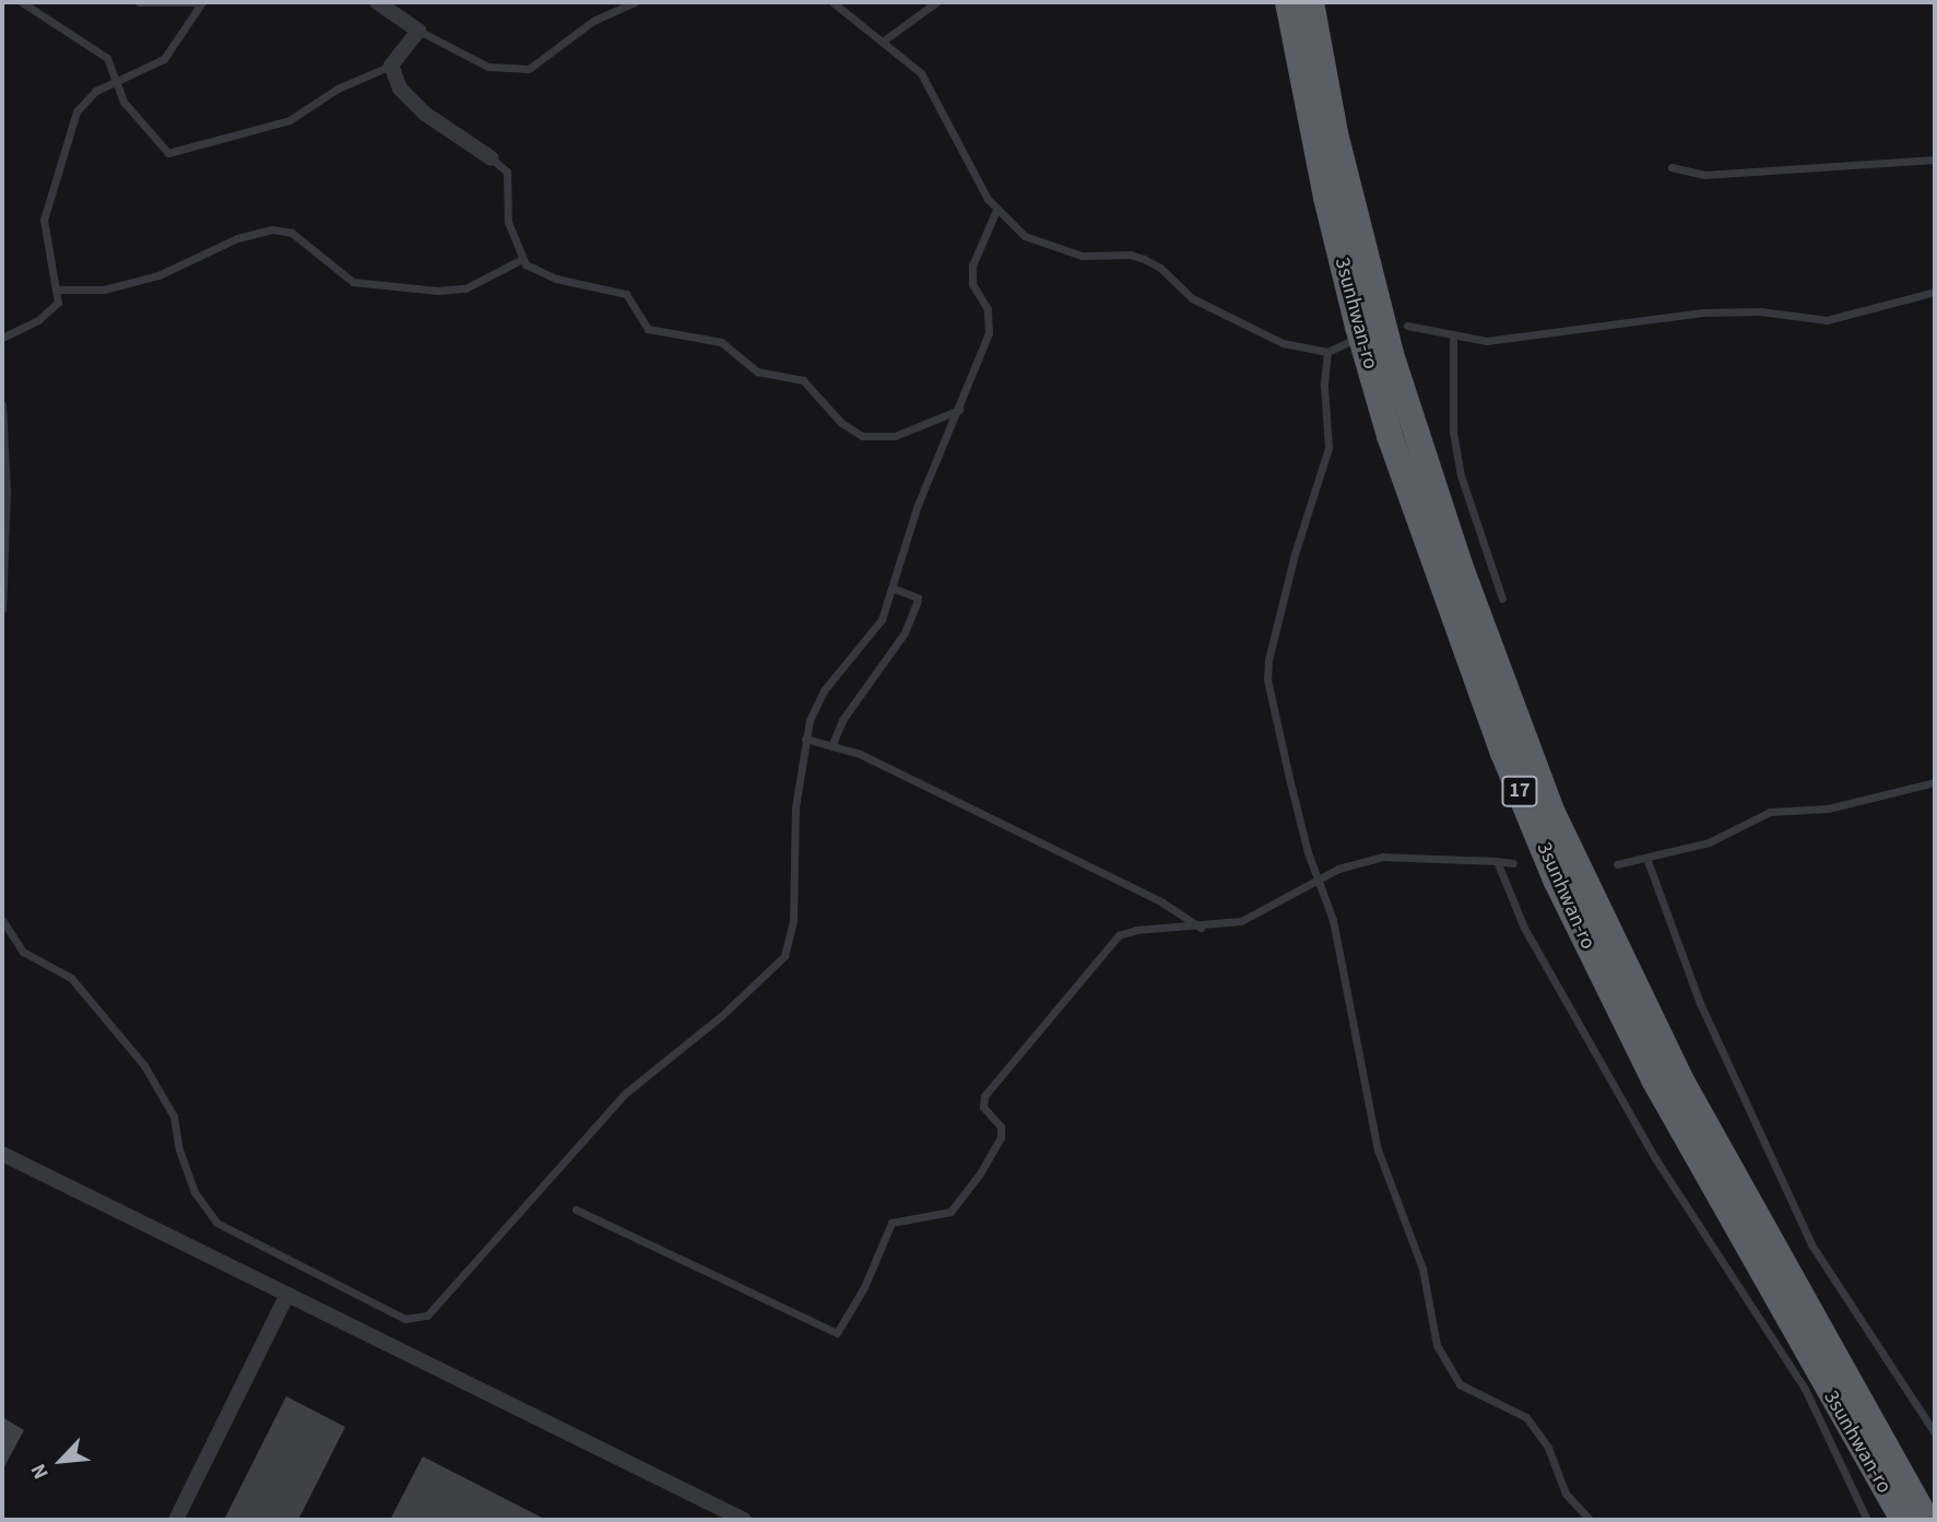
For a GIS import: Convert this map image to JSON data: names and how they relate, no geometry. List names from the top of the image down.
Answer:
{
  "streets": {
    "highway": ["3sunhwan-ro", "17"]
  },
  "north": "bottom left"
}
